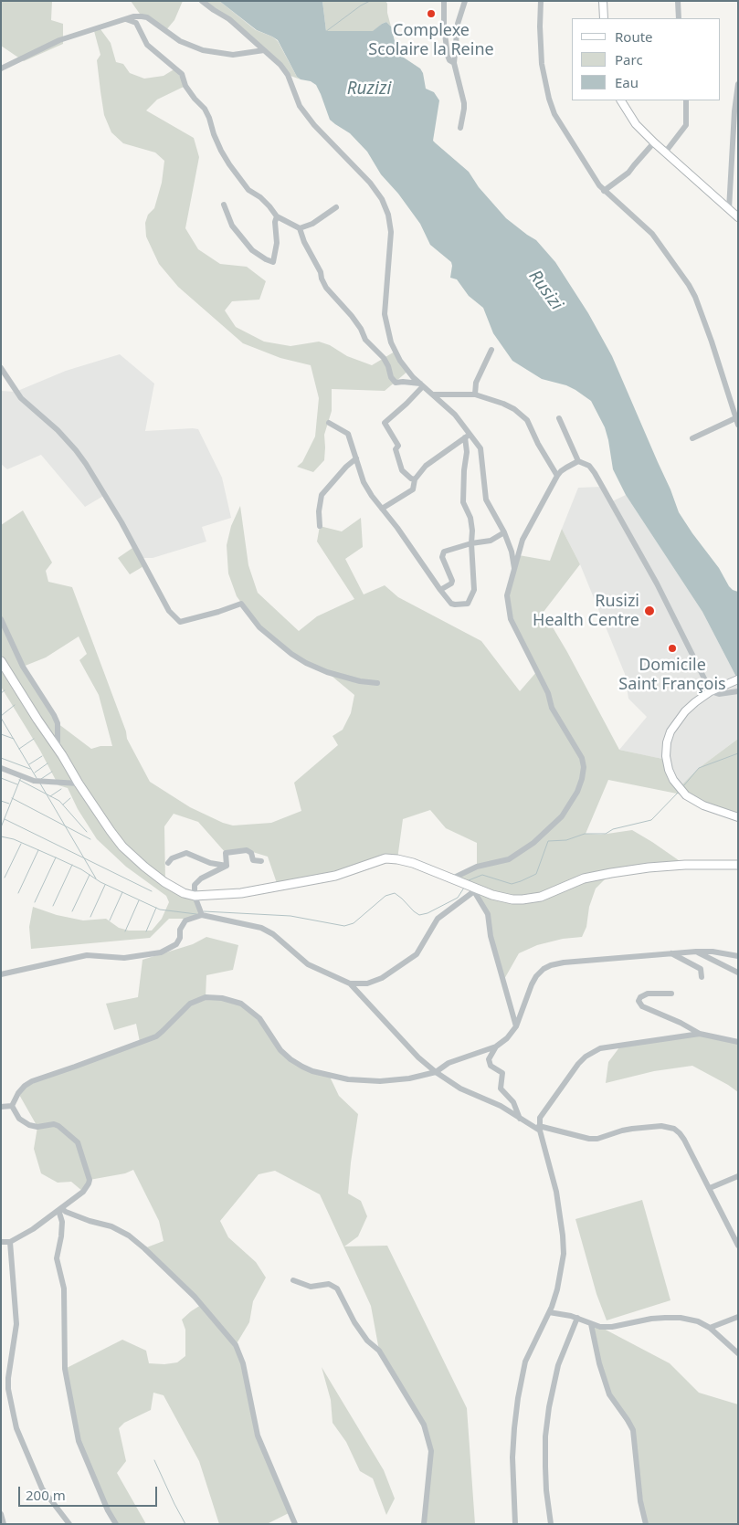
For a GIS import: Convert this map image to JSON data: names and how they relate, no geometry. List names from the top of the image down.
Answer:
{
  "water": ["Ruzizi", "Rusizi"],
  "places": ["Complexe Scolaire la Reine", "Rusizi Health Centre", "Domicile Saint François"],
  "legend": ["Route", "Parc", "Eau"],
  "scale_bar": "200 m"
}
